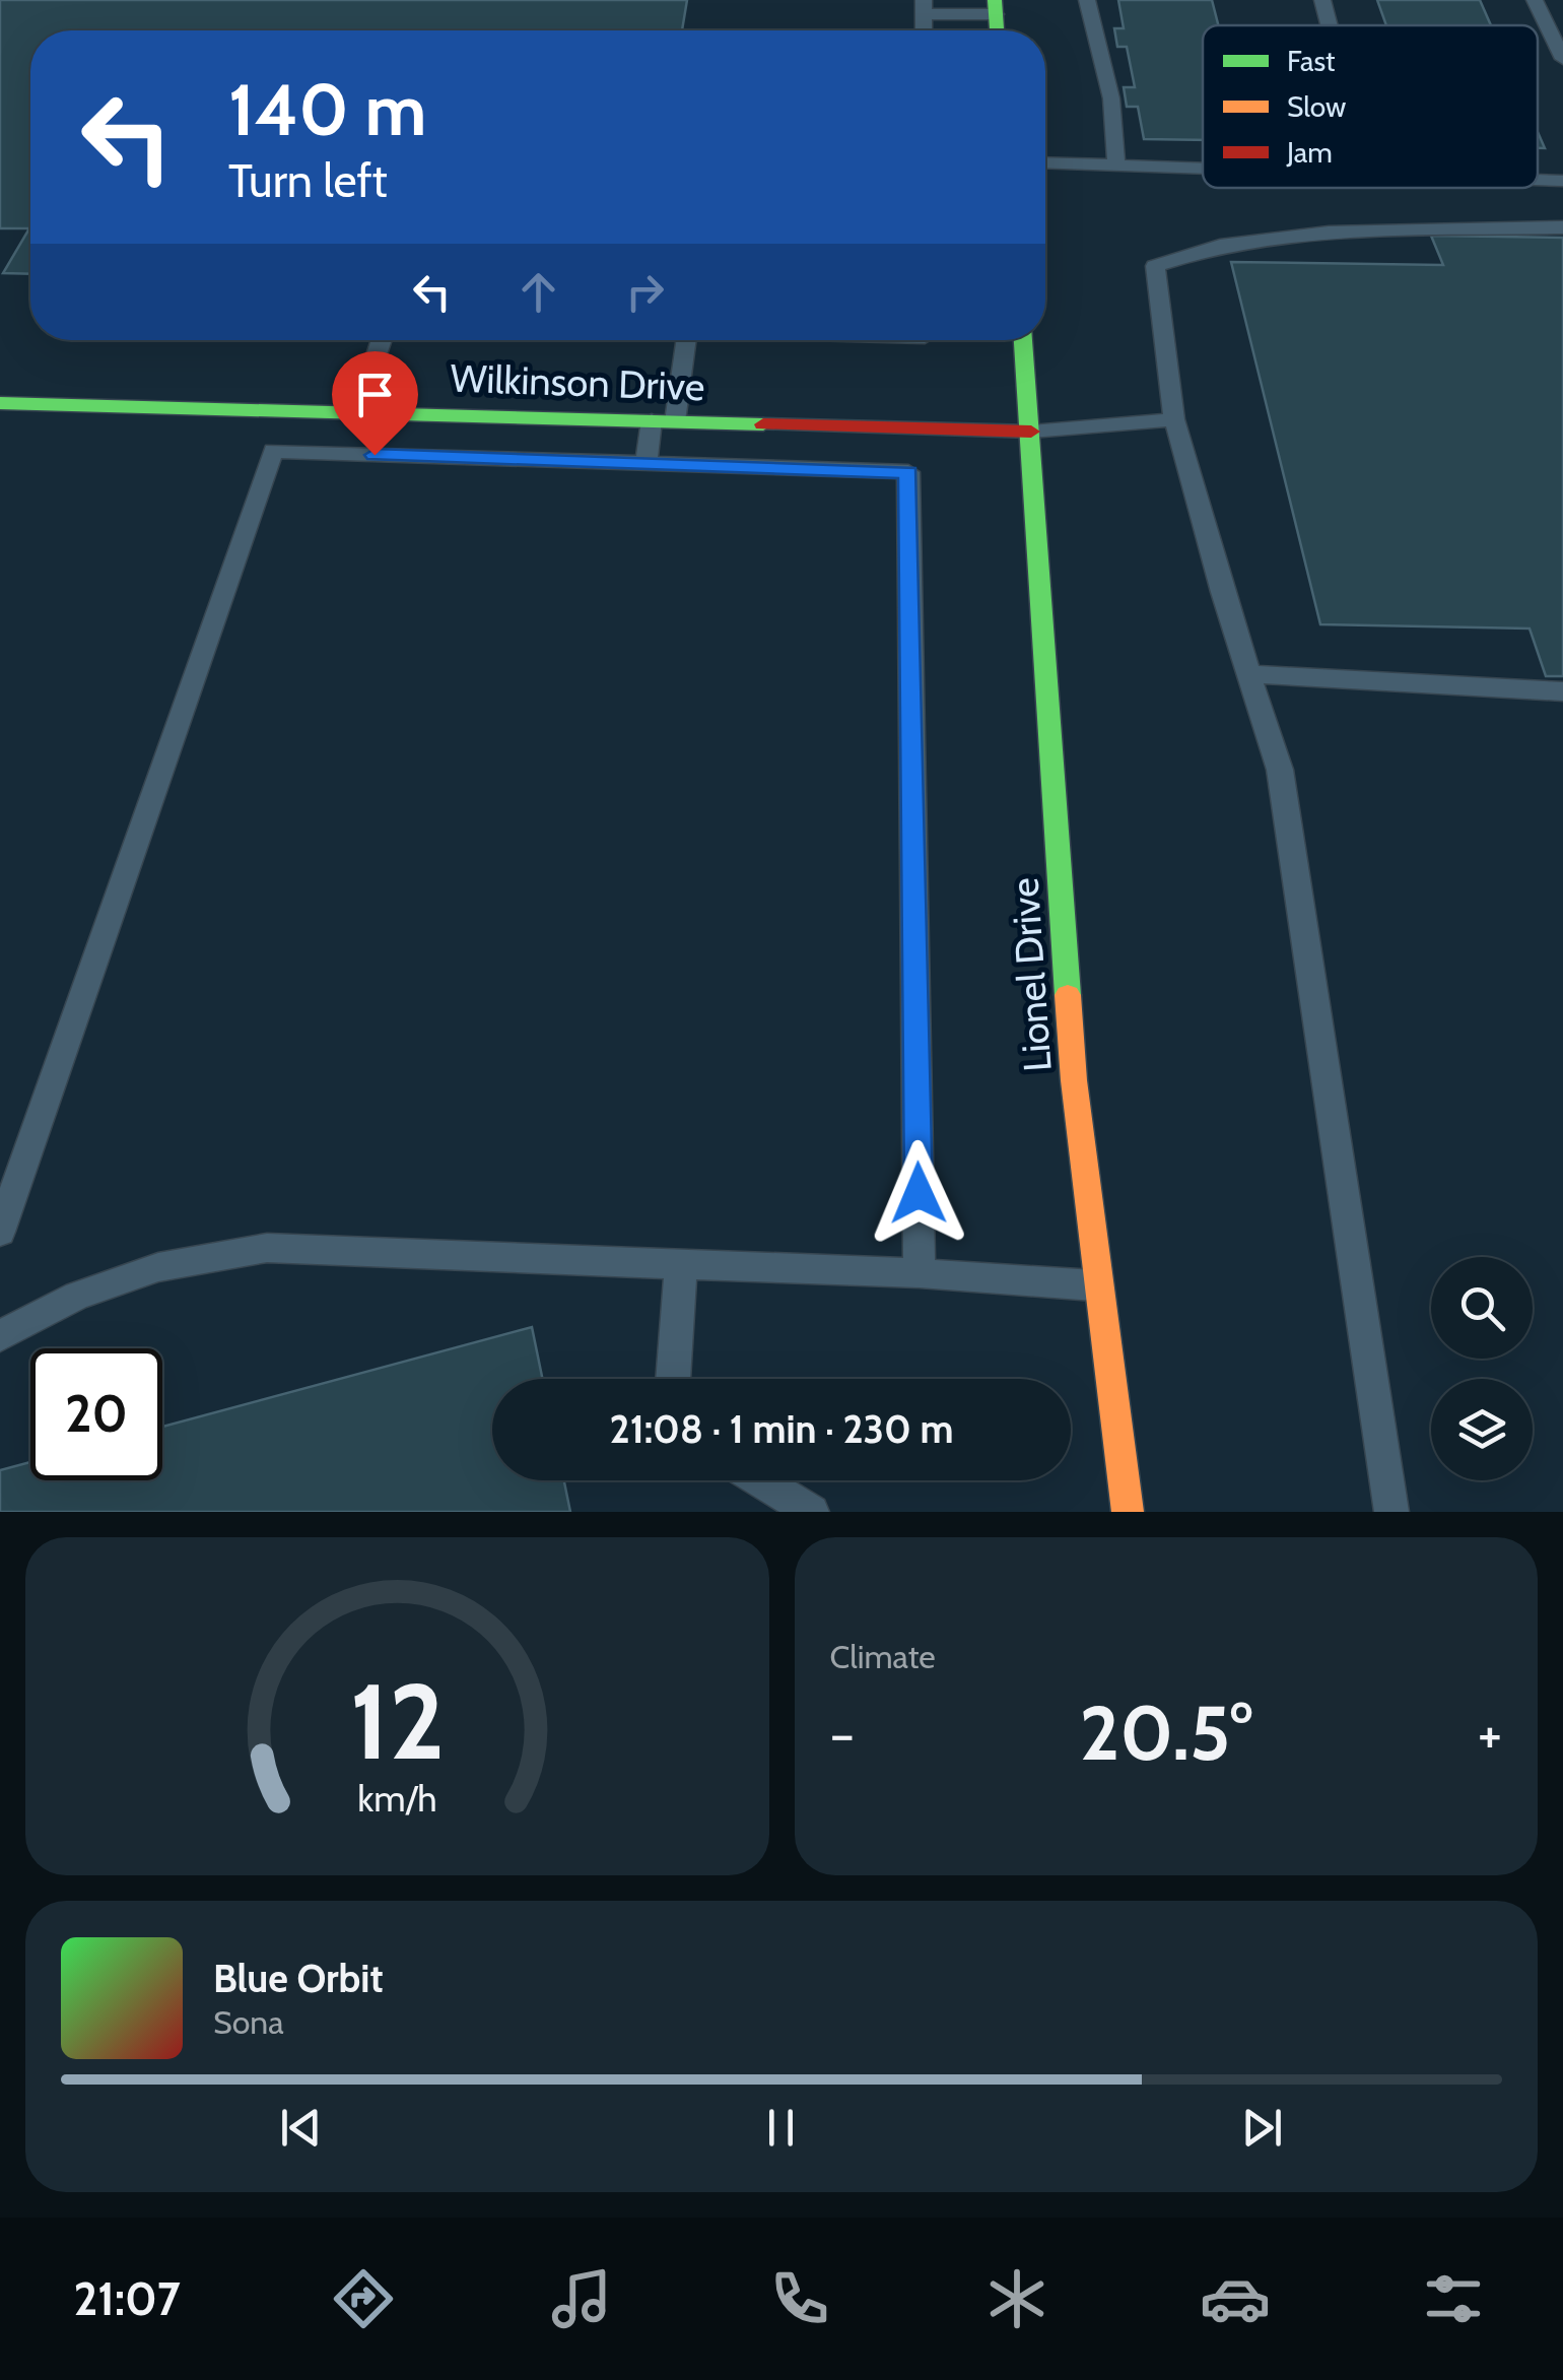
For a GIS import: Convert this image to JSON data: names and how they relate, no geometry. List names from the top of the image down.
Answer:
{
  "streets": {
    "street": ["Wilkinson Drive", "Lionel Drive"]
  },
  "crossings": [
    ["Wilkinson Drive", "Lionel Drive"]
  ],
  "legend": ["Fast", "Slow", "Jam"],
  "page": {
    "turn": ["140 m", "Turn left"],
    "limit": "20",
    "trip": "21:08 · 1 min · 230 m",
    "tile": "Climate",
    "heat": ["−", "20.5°", "+"],
    "song": ["Blue Orbit", "Sona"],
    "tabs": "21:07",
    "gauge": ["12", "km/h"]
  }
}
